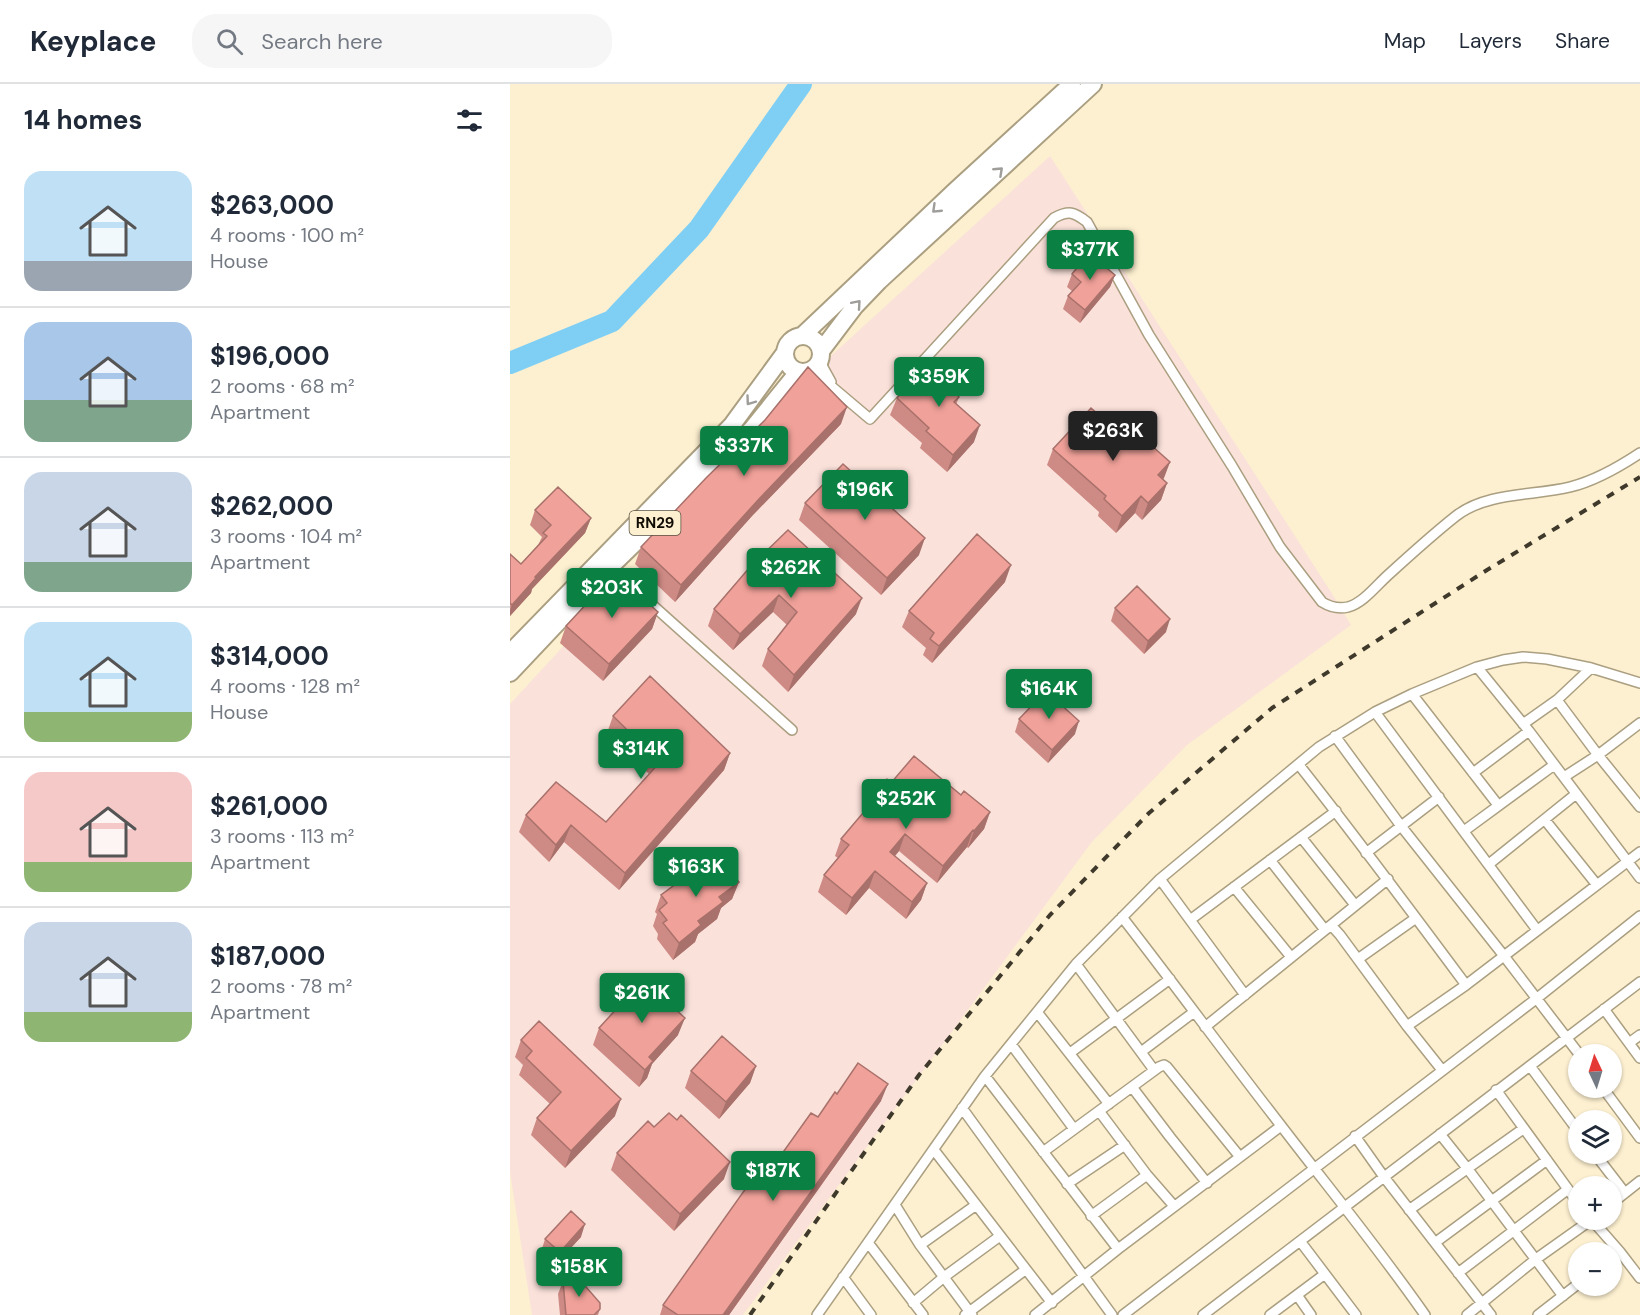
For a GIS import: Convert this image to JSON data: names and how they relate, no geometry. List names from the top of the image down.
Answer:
{
  "streets": {
    "highway": ["RN29"]
  },
  "north": "top",
  "page": {
    "header": "Keyplace",
    "search": "Search here",
    "nav": ["Map", "Layers", "Share"],
    "heading": "14 homes",
    "list": [
      {
        "name": "$263,000",
        "note": "4 rooms · 100 m² · House"
      },
      {
        "name": "$196,000",
        "note": "2 rooms · 68 m² · Apartment"
      },
      {
        "name": "$262,000",
        "note": "3 rooms · 104 m² · Apartment"
      },
      {
        "name": "$314,000",
        "note": "4 rooms · 128 m² · House"
      },
      {
        "name": "$261,000",
        "note": "3 rooms · 113 m² · Apartment"
      },
      {
        "name": "$187,000",
        "note": "2 rooms · 78 m² · Apartment"
      }
    ],
    "price": [
      "$377K",
      "$359K",
      "$263K",
      "$337K",
      "$196K",
      "$262K",
      "$203K",
      "$164K",
      "$314K",
      "$252K",
      "$163K",
      "$261K",
      "$187K",
      "$158K"
    ],
    "map_buttons": ["+", "−"]
  }
}
